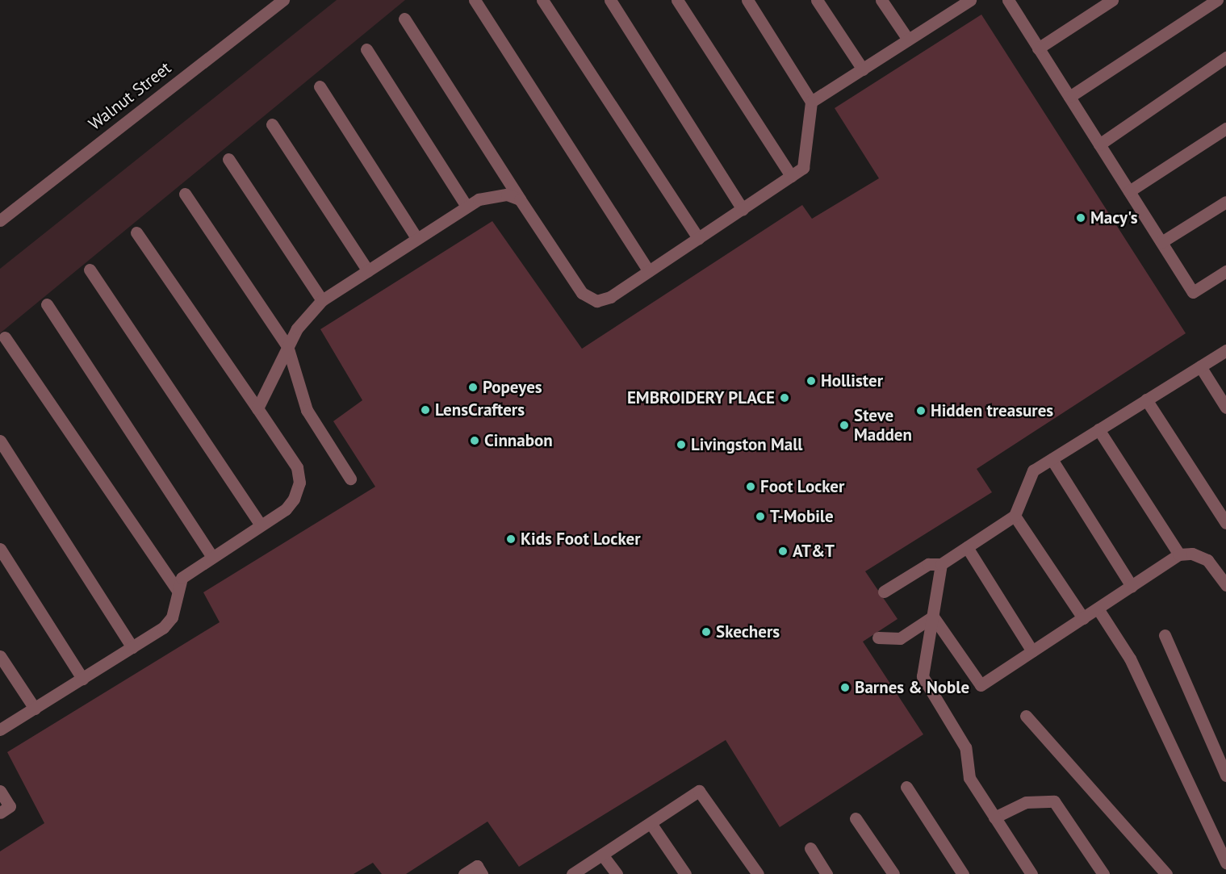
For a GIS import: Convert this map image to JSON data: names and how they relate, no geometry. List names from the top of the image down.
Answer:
{
  "streets": {
    "street": ["Walnut Street"]
  },
  "places": [
    "Macy's",
    "Hollister",
    "Popeyes",
    "EMBROIDERY PLACE",
    "LensCrafters",
    "Hidden treasures",
    "Steve Madden",
    "Cinnabon",
    "Livingston Mall",
    "Foot Locker",
    "T-Mobile",
    "Kids Foot Locker",
    "AT&T",
    "Skechers",
    "Barnes & Noble"
  ]
}
